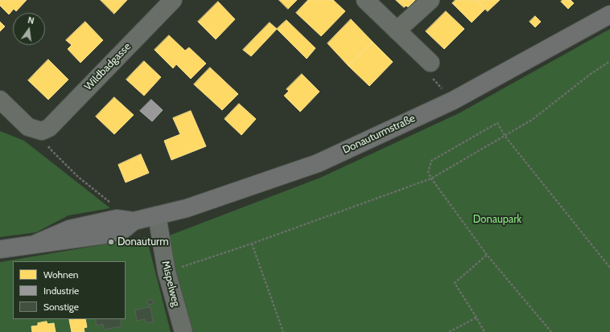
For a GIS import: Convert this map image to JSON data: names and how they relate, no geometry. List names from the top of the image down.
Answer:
{
  "streets": {
    "main road": ["Donauturmstraße"],
    "street": ["Wildbadgasse", "Mispelweg"]
  },
  "crossings": [
    ["Donauturmstraße", "Mispelweg"]
  ],
  "parks": ["Donaupark"],
  "places": ["Donauturm"],
  "legend": ["Wohnen", "Industrie", "Sonstige"],
  "north": "top"
}
